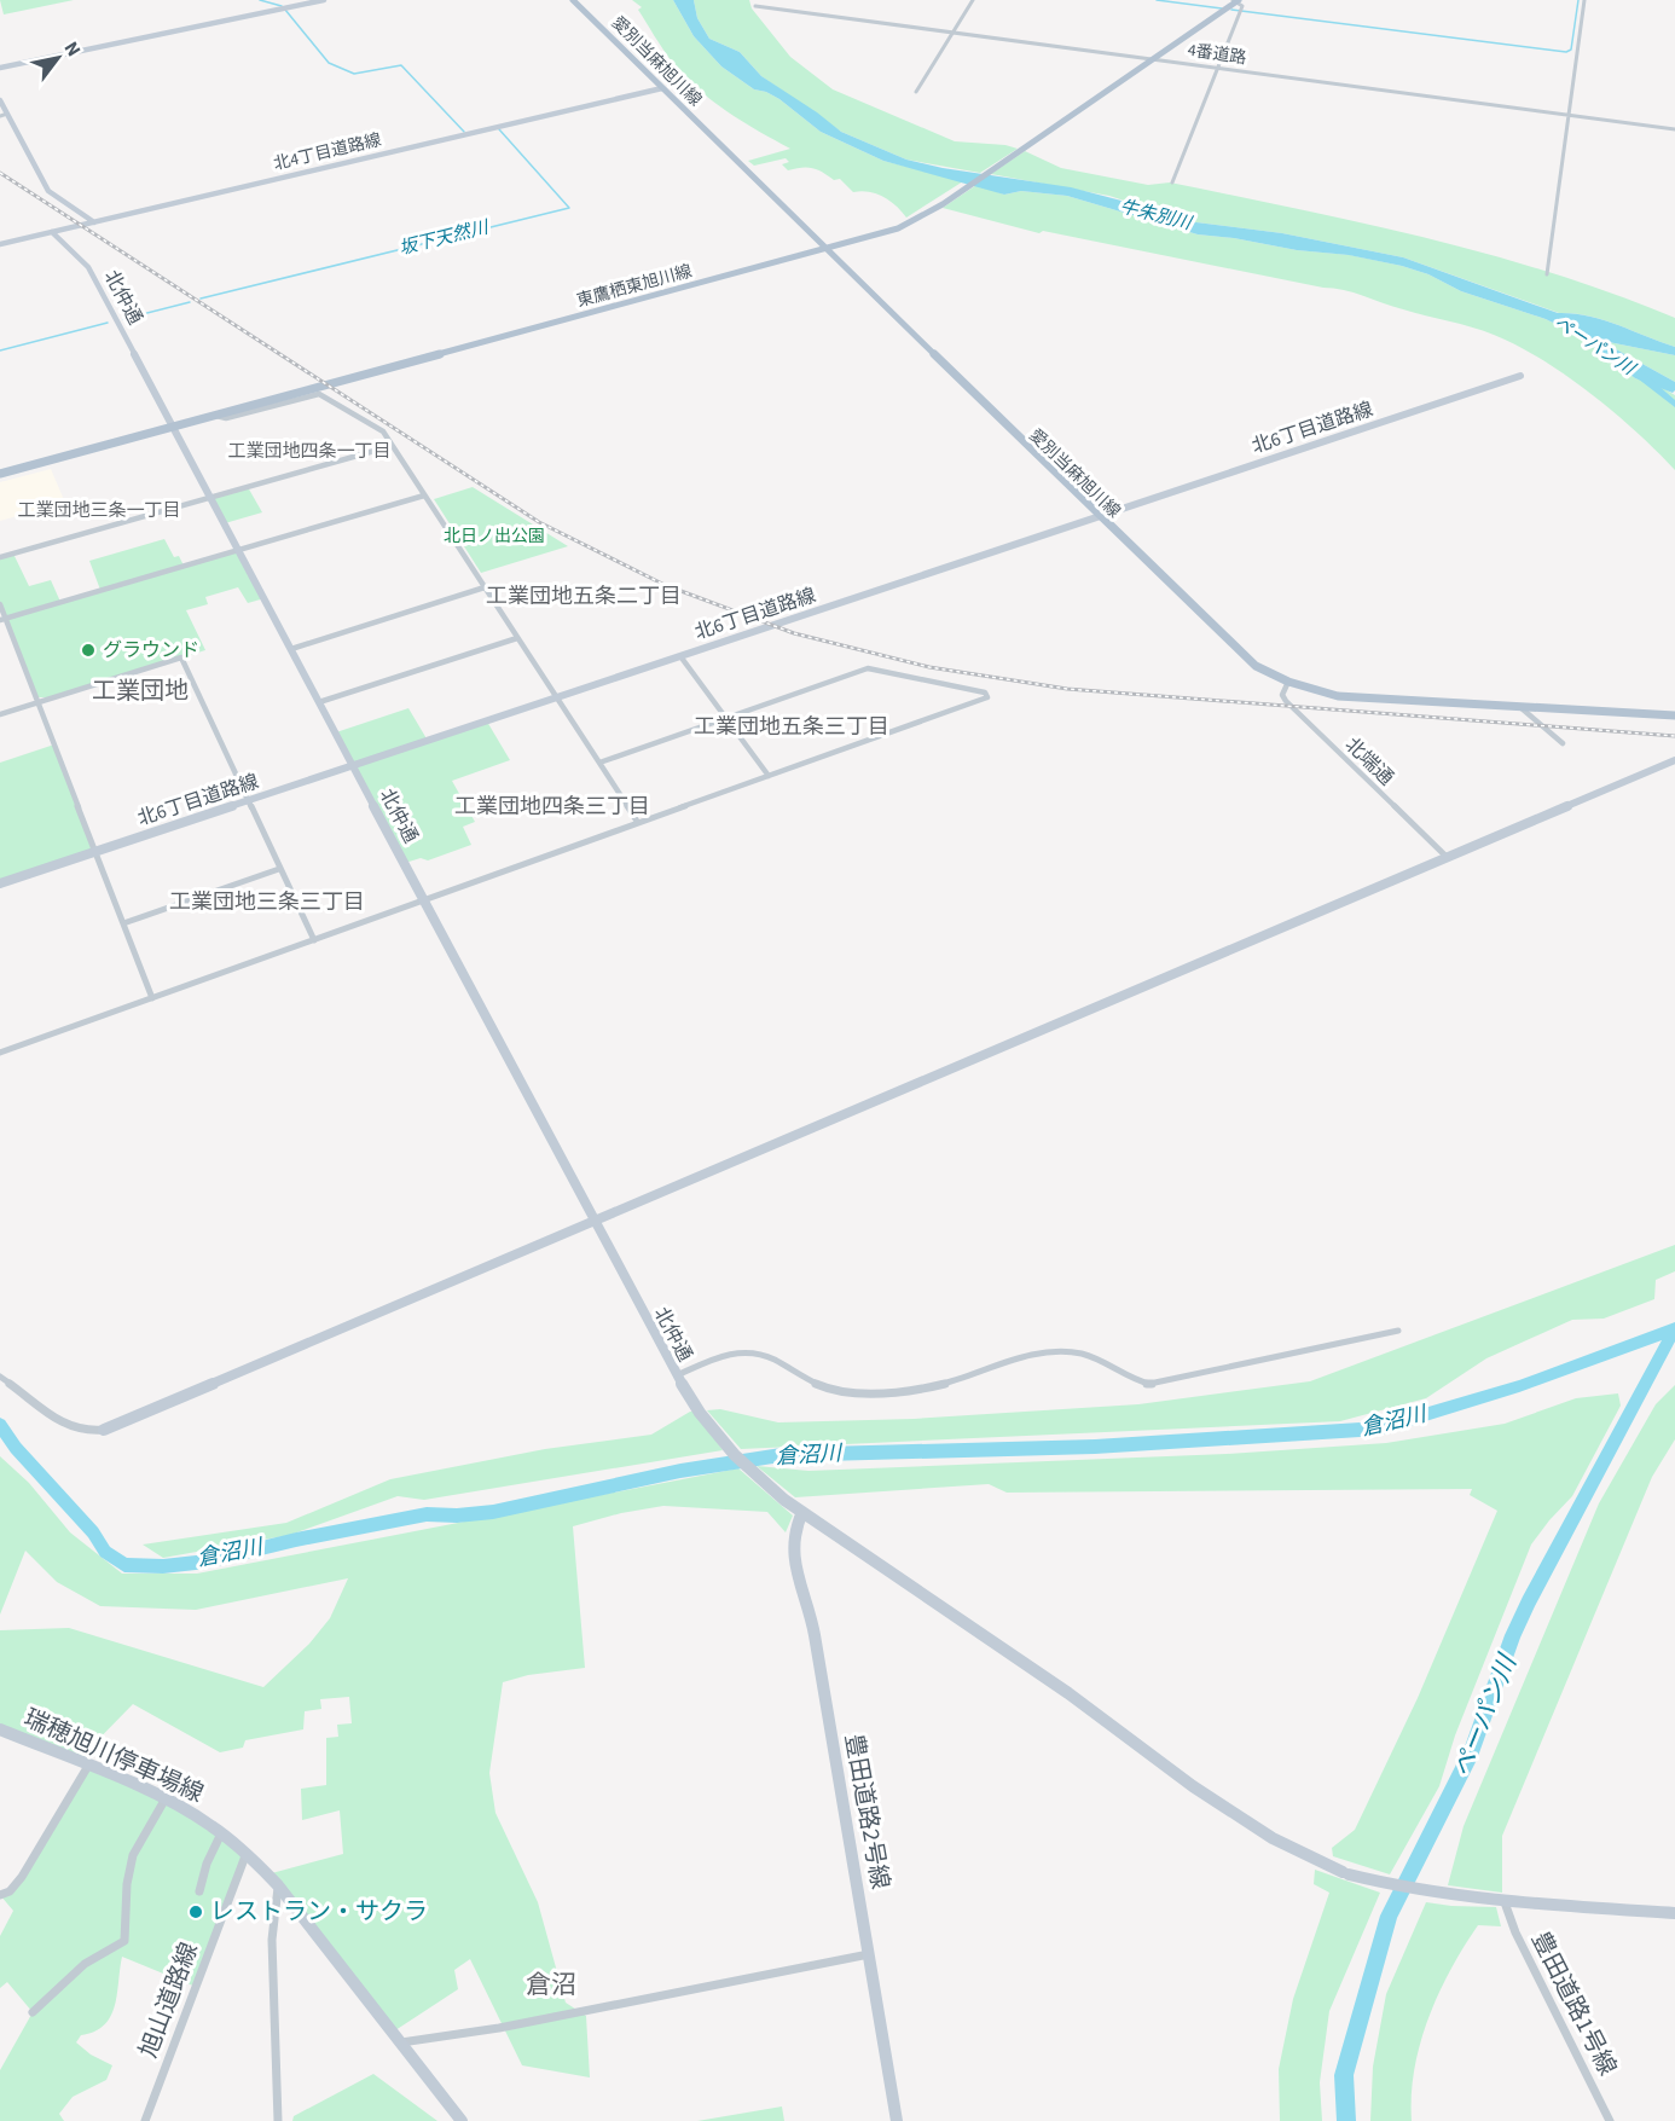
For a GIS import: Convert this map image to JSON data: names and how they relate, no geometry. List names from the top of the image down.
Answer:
{
  "streets": {
    "main road": ["愛別当麻旭川線", "東鷹栖東旭川線"],
    "street": [
      "4番道路",
      "北4丁目道路線",
      "北仲通",
      "北6丁目道路線",
      "北端通",
      "瑞穂旭川停車場線",
      "豊田道路2号線",
      "旭山道路線",
      "豊田道路1号線"
    ]
  },
  "crossings": [
    ["4番道路", "東鷹栖東旭川線"],
    ["愛別当麻旭川線", "北4丁目道路線"],
    ["愛別当麻旭川線", "東鷹栖東旭川線"],
    ["愛別当麻旭川線", "北6丁目道路線"],
    ["愛別当麻旭川線", "北端通"],
    ["北4丁目道路線", "北仲通"],
    ["東鷹栖東旭川線", "北仲通"],
    ["北仲通", "北6丁目道路線"],
    ["北仲通", "豊田道路2号線"],
    ["北仲通", "豊田道路1号線"],
    ["瑞穂旭川停車場線", "旭山道路線"]
  ],
  "districts": [
    "工業団地四条一丁目",
    "工業団地三条一丁目",
    "工業団地五条二丁目",
    "工業団地",
    "工業団地五条三丁目",
    "工業団地四条三丁目",
    "工業団地三条三丁目",
    "倉沼"
  ],
  "water": [
    "牛朱別川",
    "坂下天然川",
    "ペーパン川",
    "倉沼川"
  ],
  "parks": ["北日ノ出公園"],
  "places": ["グラウンド", "レストラン・サクラ"],
  "north": "top right"
}
